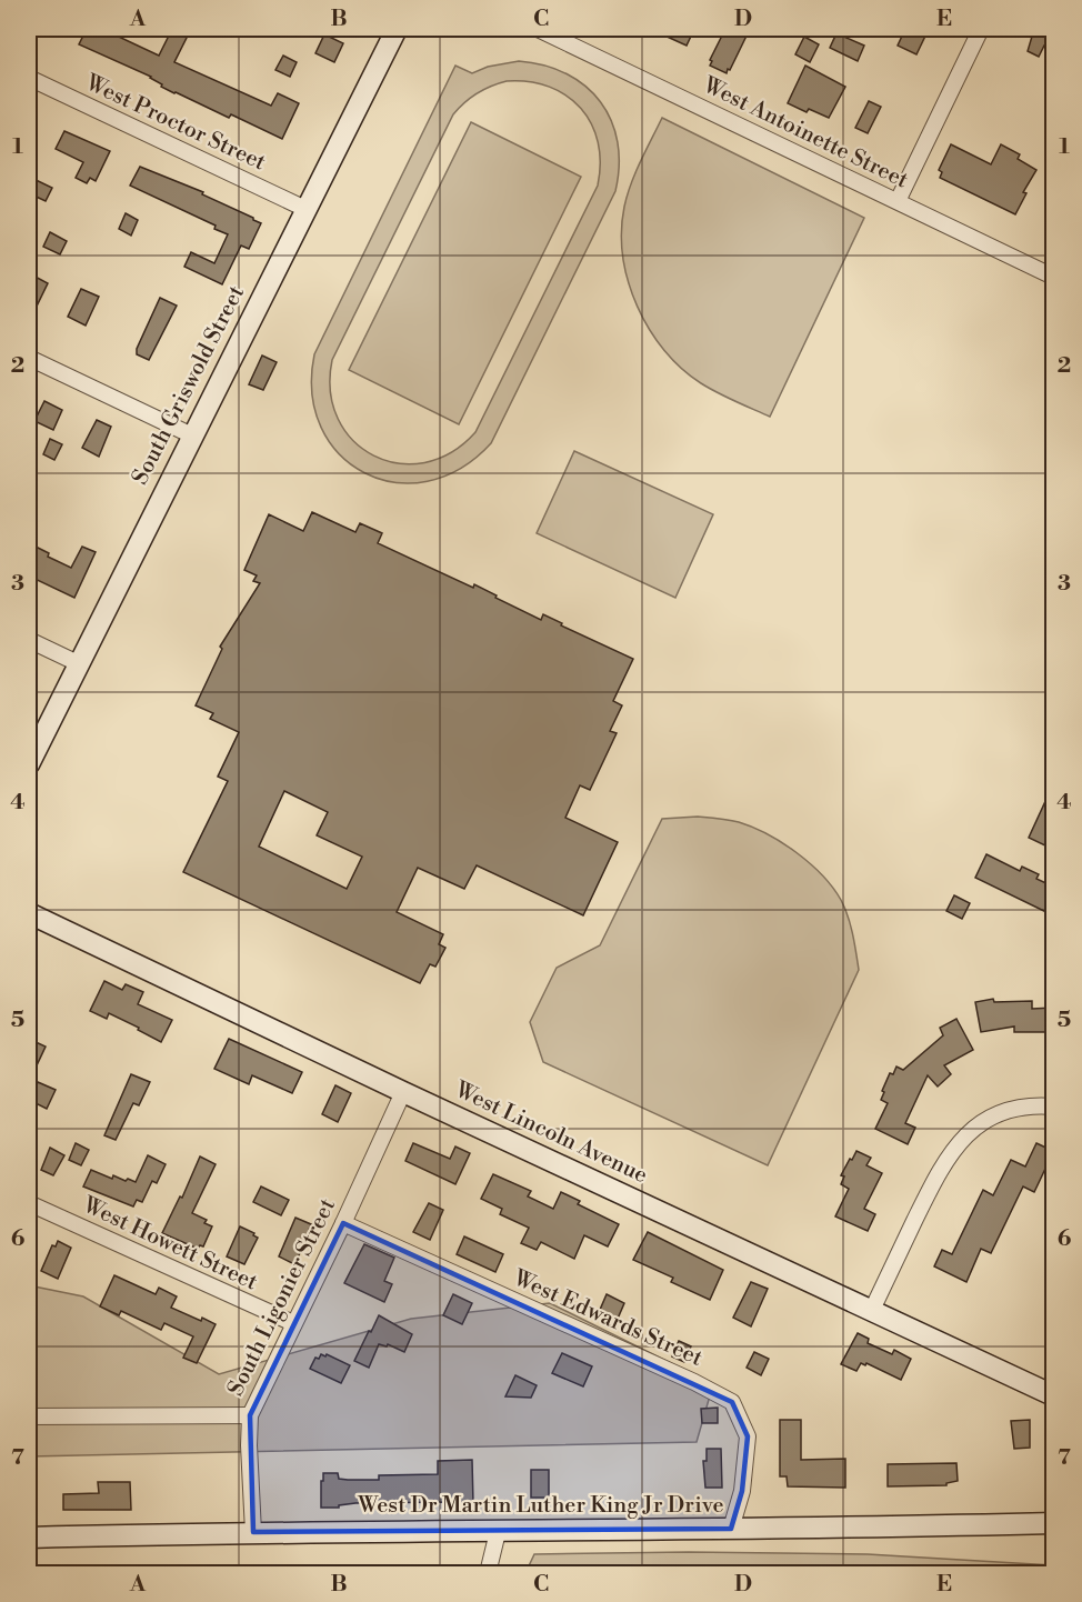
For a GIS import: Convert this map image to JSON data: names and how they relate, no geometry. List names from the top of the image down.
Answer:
{
  "streets": {
    "main road": ["South Griswold Street", "West Lincoln Avenue", "West Dr Martin Luther King Jr Drive"],
    "street": [
      "West Proctor Street",
      "West Antoinette Street",
      "West Howett Street",
      "South Ligonier Street",
      "West Edwards Street"
    ]
  },
  "crossings": [
    ["West Proctor Street", "South Griswold Street"],
    ["West Lincoln Avenue", "South Ligonier Street"],
    ["West Howett Street", "South Ligonier Street"],
    ["South Ligonier Street", "West Edwards Street"],
    ["South Ligonier Street", "West Dr Martin Luther King Jr Drive"],
    ["West Edwards Street", "West Dr Martin Luther King Jr Drive"]
  ],
  "grid": {
    "columns": [
      "A",
      "B",
      "C",
      "D",
      "E"
    ],
    "rows": [
      "1",
      "2",
      "3",
      "4",
      "5",
      "6",
      "7"
    ]
  }
}
